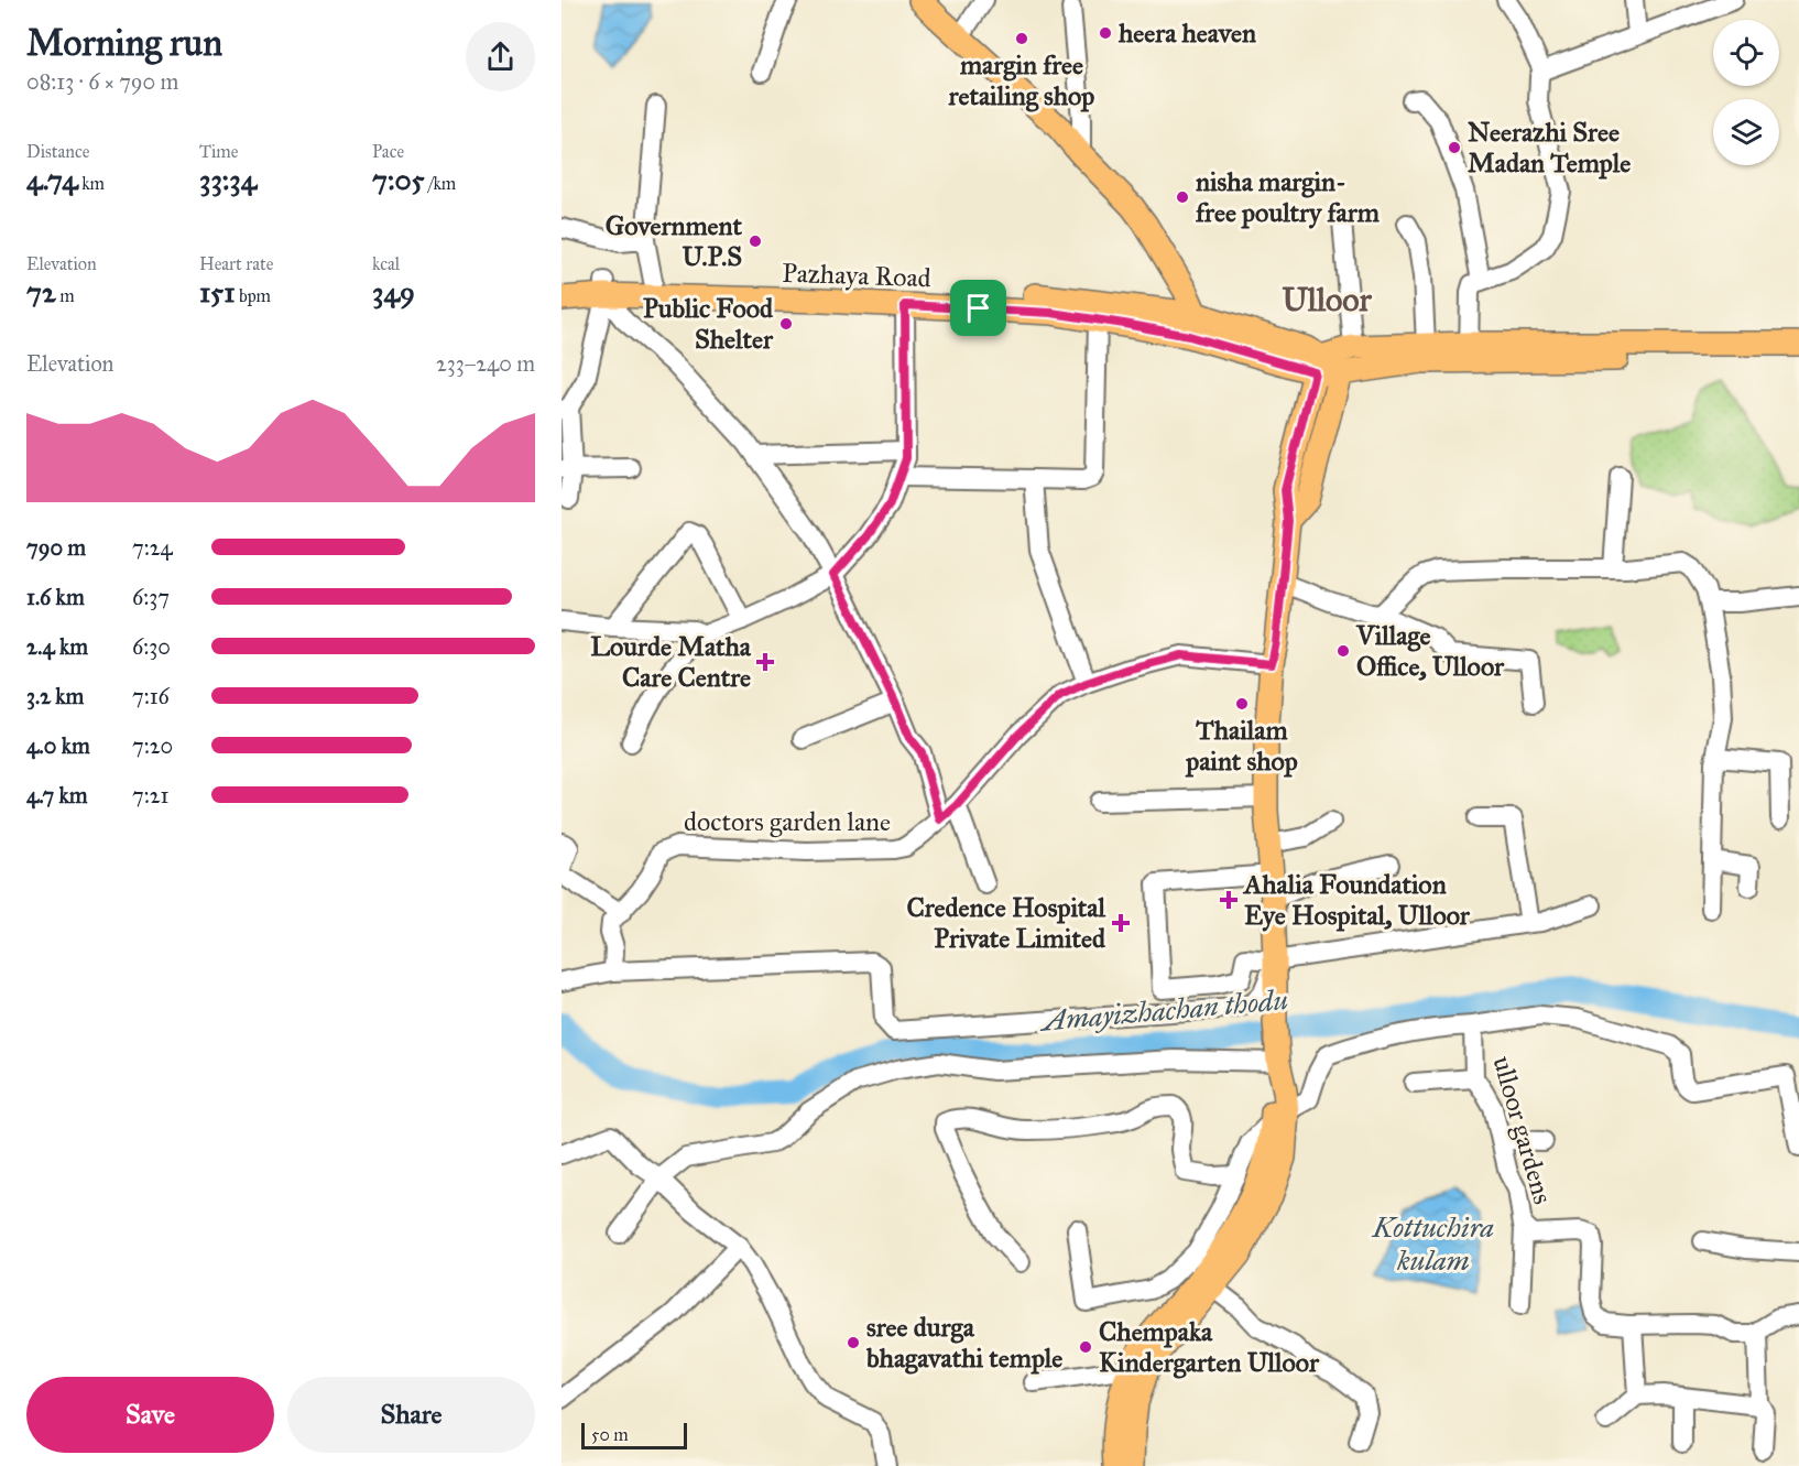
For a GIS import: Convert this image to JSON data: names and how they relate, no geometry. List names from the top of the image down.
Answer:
{
  "streets": {
    "main road": ["Pazhaya Road"],
    "street": ["doctors garden lane", "ulloor gardens"]
  },
  "districts": ["Ulloor"],
  "water": ["Amayizhachan thodu", "Kottuchira kulam"],
  "places": {
    "other": [
      "heera heaven",
      "margin free retailing shop",
      "Neerazhi Sree Madan Temple",
      "nisha margin- free poultry farm",
      "Government U.P.S",
      "Public Food Shelter",
      "Village Office, Ulloor",
      "Thailam paint shop",
      "sree durga bhagavathi temple",
      "Chempaka Kindergarten Ulloor"
    ],
    "health": ["Lourde Matha Care Centre", "Ahalia Foundation Eye Hospital, Ulloor", "Credence Hospital Private Limited"]
  },
  "scale_bar": "50 m",
  "page": {
    "heading": ["Morning run", "08:13 · 6 × 790 m"],
    "stats": [
      ["Distance", "4.74 km"],
      ["Time", "33:34"],
      ["Pace", "7:05 /km"],
      ["Elevation", "72 m"],
      ["Heart rate", "151 bpm"],
      ["kcal", "349"]
    ],
    "chart": ["Elevation", "233–240 m"],
    "list": [
      {
        "name": "790 m",
        "note": "7:24"
      },
      {
        "name": "1.6 km",
        "note": "6:37"
      },
      {
        "name": "2.4 km",
        "note": "6:30"
      },
      {
        "name": "3.2 km",
        "note": "7:16"
      },
      {
        "name": "4.0 km",
        "note": "7:20"
      },
      {
        "name": "4.7 km",
        "note": "7:21"
      }
    ],
    "buttons": ["Save", "Share"],
    "scale": "50 m"
  }
}
